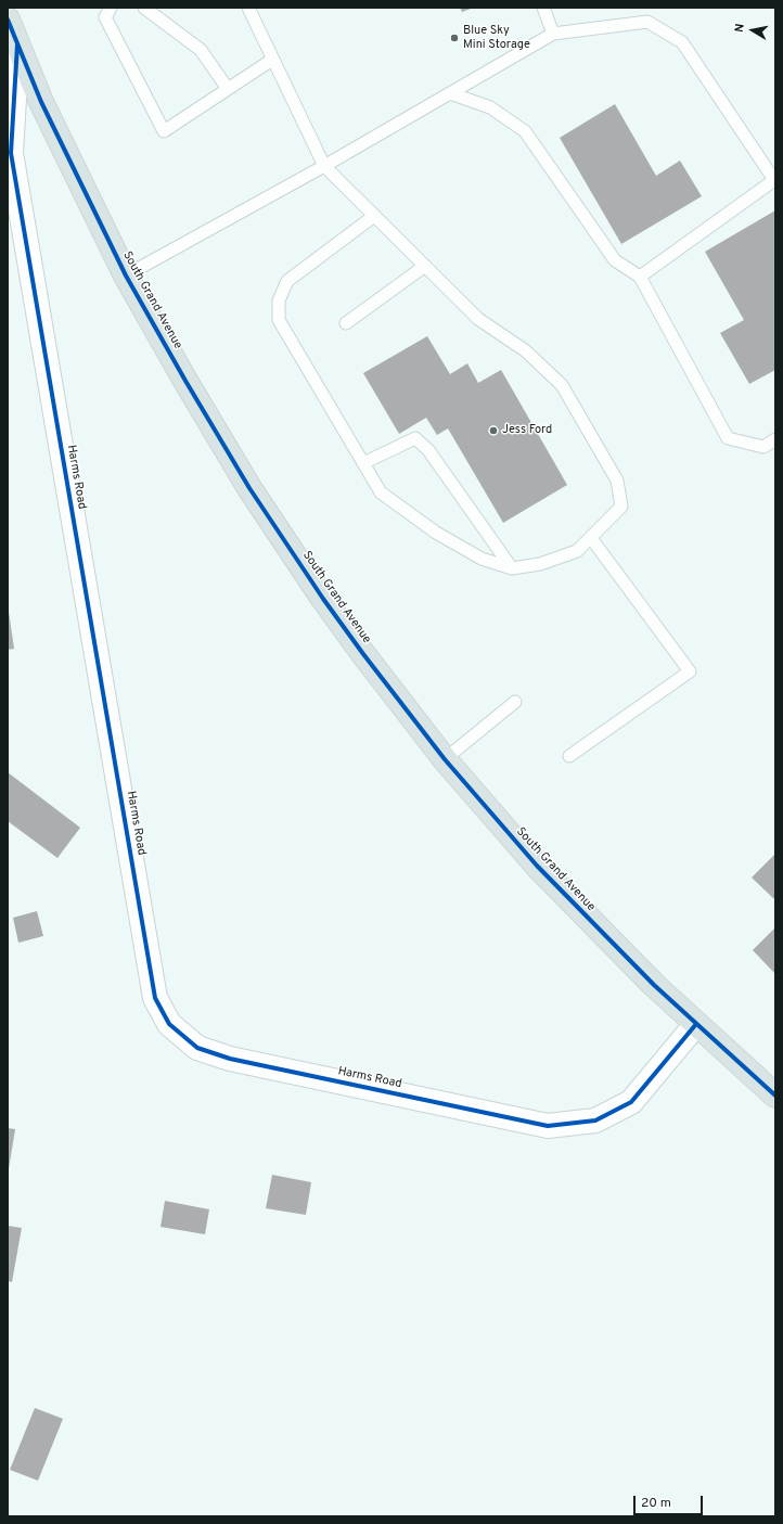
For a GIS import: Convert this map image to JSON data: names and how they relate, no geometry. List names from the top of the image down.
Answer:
{
  "streets": {
    "main road": ["South Grand Avenue"],
    "street": ["Harms Road"]
  },
  "crossings": [
    ["South Grand Avenue", "Harms Road"]
  ],
  "places": ["Blue Sky Mini Storage", "Jess Ford"],
  "scale_bar": "20 m",
  "north": "left"
}
